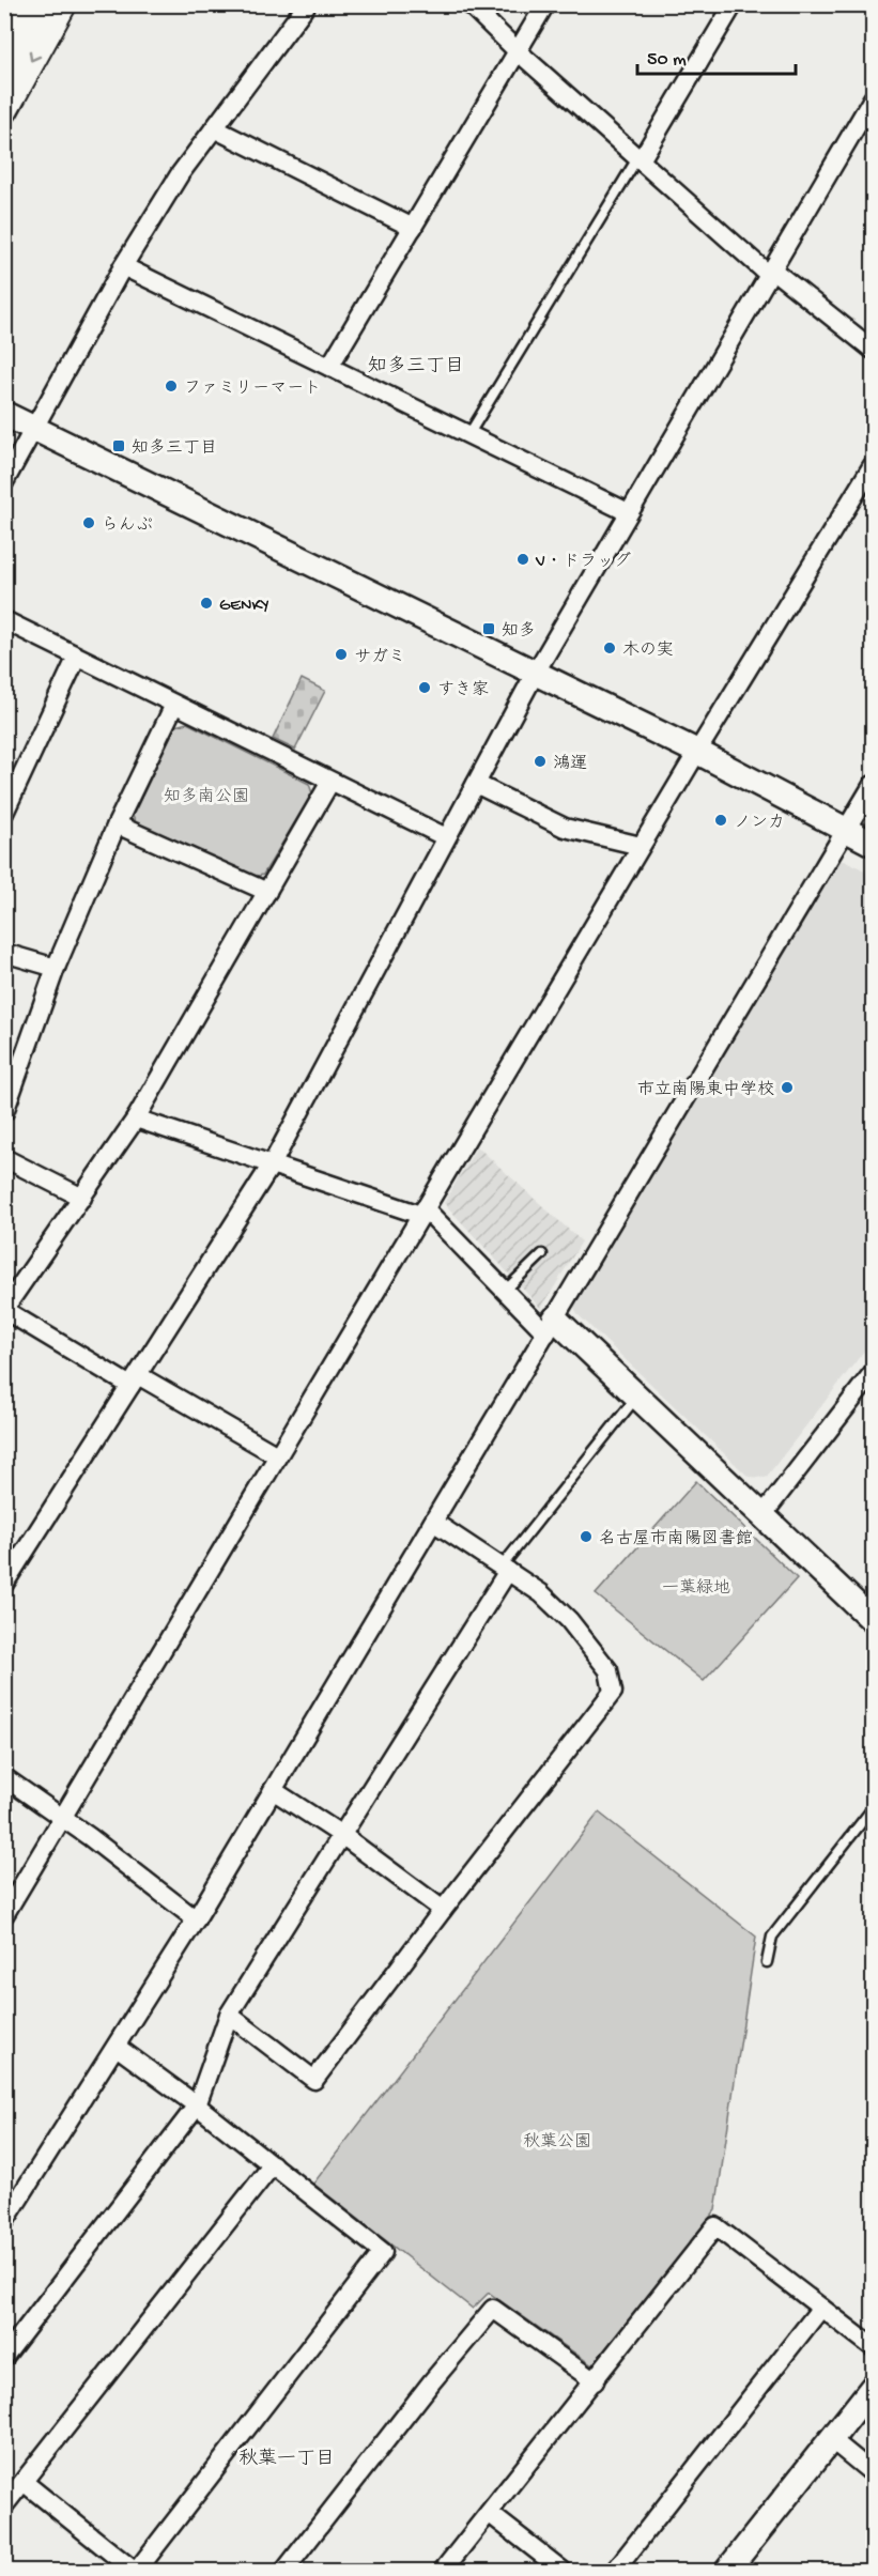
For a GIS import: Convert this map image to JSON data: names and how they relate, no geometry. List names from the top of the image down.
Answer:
{
  "districts": ["知多三丁目", "秋葉一丁目"],
  "parks": ["知多南公園", "一葉緑地", "秋葉公園"],
  "places": {
    "other": [
      "ファミリーマート",
      "らんぷ",
      "V・ドラッグ",
      "GENKY",
      "木の実",
      "サガミ",
      "すき家",
      "鴻運",
      "ノンカ",
      "市立南陽東中学校",
      "名古屋市南陽図書館"
    ],
    "transit": ["知多三丁目", "知多"]
  },
  "scale_bar": "50 m"
}
